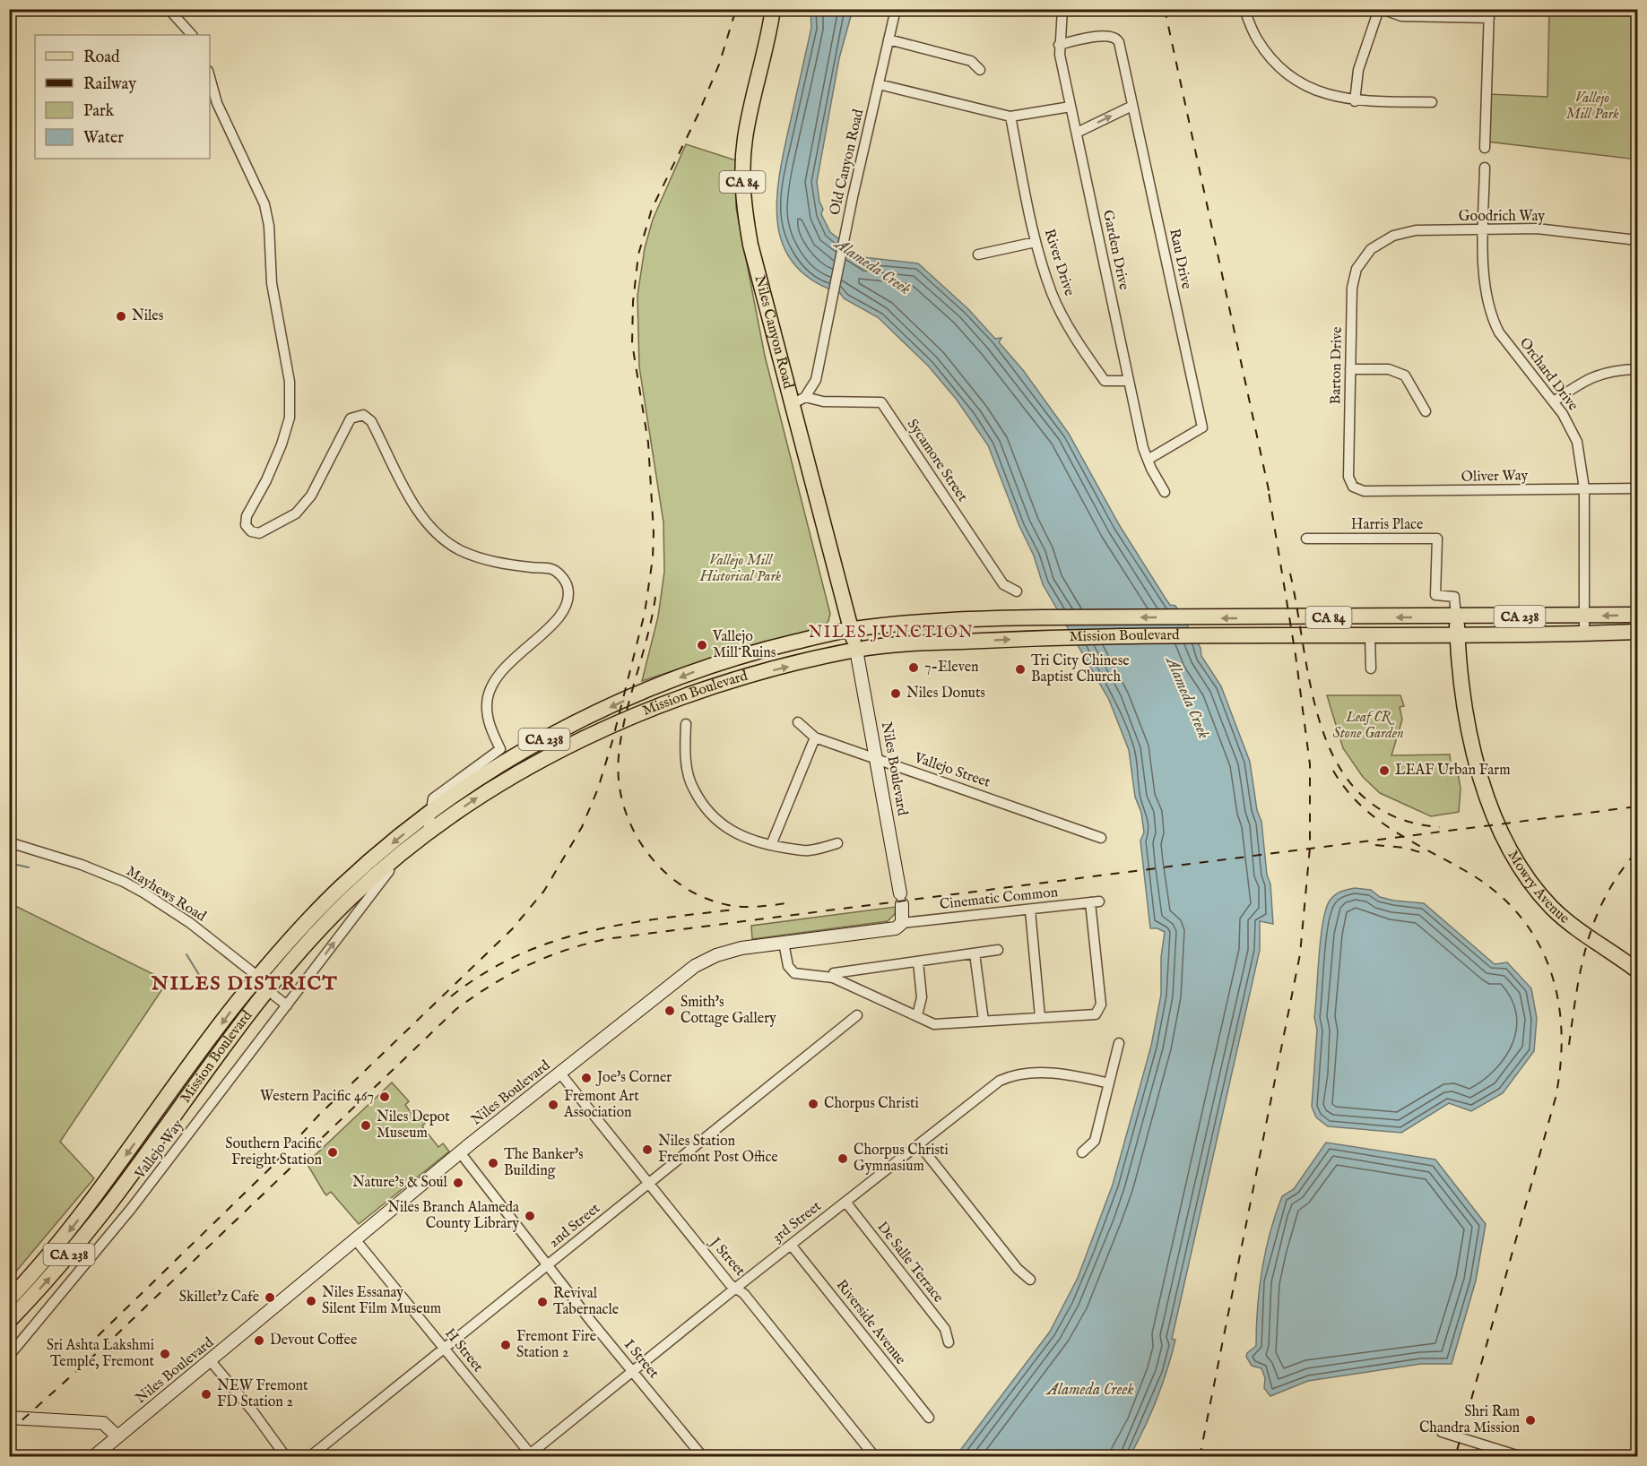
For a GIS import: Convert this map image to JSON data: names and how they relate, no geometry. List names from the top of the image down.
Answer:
{
  "streets": {
    "main road": [
      "CA 84",
      "Niles Canyon Road",
      "CA 238",
      "Mission Boulevard",
      "Niles Boulevard",
      "Mowry Avenue"
    ],
    "street": [
      "Old Canyon Road",
      "Goodrich Way",
      "Garden Drive",
      "Rau Drive",
      "River Drive",
      "Barton Drive",
      "Orchard Drive",
      "Sycamore Street",
      "Oliver Way",
      "Harris Place",
      "Vallejo Street",
      "Mayhews Road",
      "Cinematic Common",
      "Vallejo Way",
      "3rd Street",
      "2nd Street",
      "J Street",
      "De Salle Terrace",
      "Riverside Avenue",
      "H Street",
      "I Street"
    ]
  },
  "crossings": [
    ["Old Canyon Road", "Sycamore Street"],
    ["Goodrich Way", "Barton Drive"],
    ["Goodrich Way", "Orchard Drive"],
    ["Garden Drive", "Rau Drive"],
    ["Garden Drive", "River Drive"],
    ["Niles Canyon Road", "Mission Boulevard"],
    ["Niles Canyon Road", "Niles Boulevard"],
    ["Barton Drive", "Oliver Way"],
    ["Orchard Drive", "Oliver Way"],
    ["Orchard Drive", "Mission Boulevard"],
    ["Harris Place", "Mission Boulevard"],
    ["Harris Place", "Mowry Avenue"],
    ["Mission Boulevard", "Niles Boulevard"],
    ["Mission Boulevard", "Mowry Avenue"],
    ["Mission Boulevard", "Mayhews Road"],
    ["Mission Boulevard", "Vallejo Way"],
    ["Niles Boulevard", "Vallejo Street"],
    ["Niles Boulevard", "Cinematic Common"],
    ["Niles Boulevard", "J Street"],
    ["Niles Boulevard", "H Street"],
    ["Niles Boulevard", "I Street"],
    ["Mayhews Road", "Vallejo Way"],
    ["3rd Street", "J Street"],
    ["3rd Street", "De Salle Terrace"],
    ["3rd Street", "Riverside Avenue"],
    ["3rd Street", "H Street"],
    ["3rd Street", "I Street"],
    ["2nd Street", "J Street"],
    ["2nd Street", "H Street"],
    ["2nd Street", "I Street"]
  ],
  "districts": ["NILES JUNCTION", "NILES DISTRICT"],
  "water": ["Alameda Creek"],
  "parks": ["Vallejo Mill Park", "Vallejo Mill Historical Park", "Leaf CR Stone Garden"],
  "places": [
    "Niles",
    "Vallejo Mill Ruins",
    "7-Eleven",
    "Tri City Chinese Baptist Church",
    "Niles Donuts",
    "LEAF Urban Farm",
    "Smith's Cottage Gallery",
    "Joe's Corner",
    "Western Pacific 467",
    "Chorpus Christi",
    "Fremont Art Association",
    "Niles Depot Museum",
    "Niles Station Fremont Post Office",
    "Southern Pacific Freight Station",
    "Chorpus Christi Gymnasium",
    "The Banker's Building",
    "Nature’s & Soul",
    "Niles Branch Alameda County Library",
    "Skillet'z Cafe",
    "Niles Essanay Silent Film Museum",
    "Revival Tabernacle",
    "Devout Coffee",
    "Fremont Fire Station 2",
    "Sri Ashta Lakshmi Temple, Fremont",
    "NEW Fremont FD Station 2",
    "Shri Ram Chandra Mission"
  ],
  "legend": [
    "Road",
    "Railway",
    "Park",
    "Water"
  ]
}
